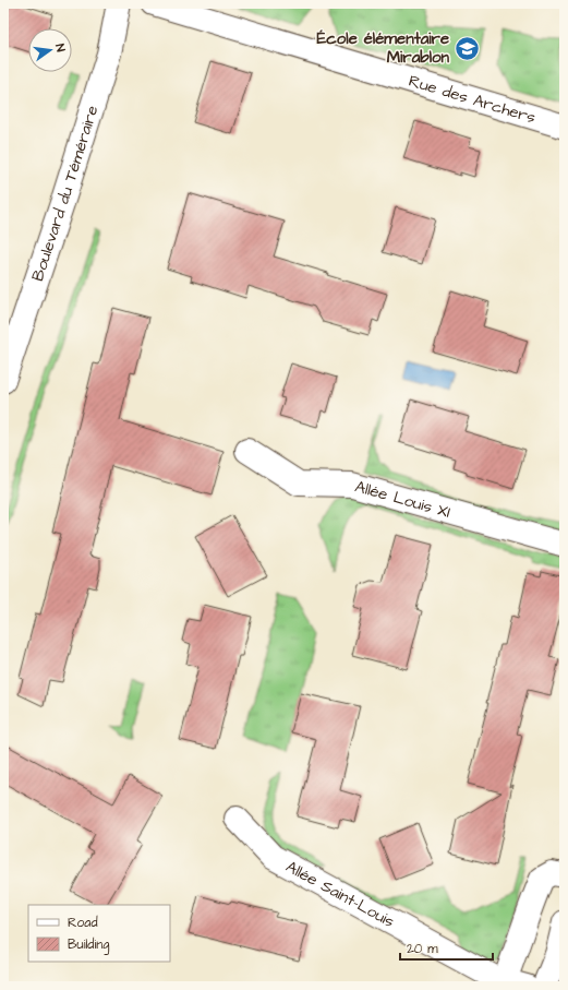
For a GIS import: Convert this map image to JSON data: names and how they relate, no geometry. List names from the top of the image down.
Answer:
{
  "streets": {
    "street": [
      "Rue des Archers",
      "Boulevard du Téméraire",
      "Allée Louis XI",
      "Allée Saint-Louis"
    ]
  },
  "places": {
    "school or university": ["École élémentaire Mirablon"]
  },
  "legend": ["Road", "Building"],
  "scale_bar": "20 m",
  "north": "right"
}
